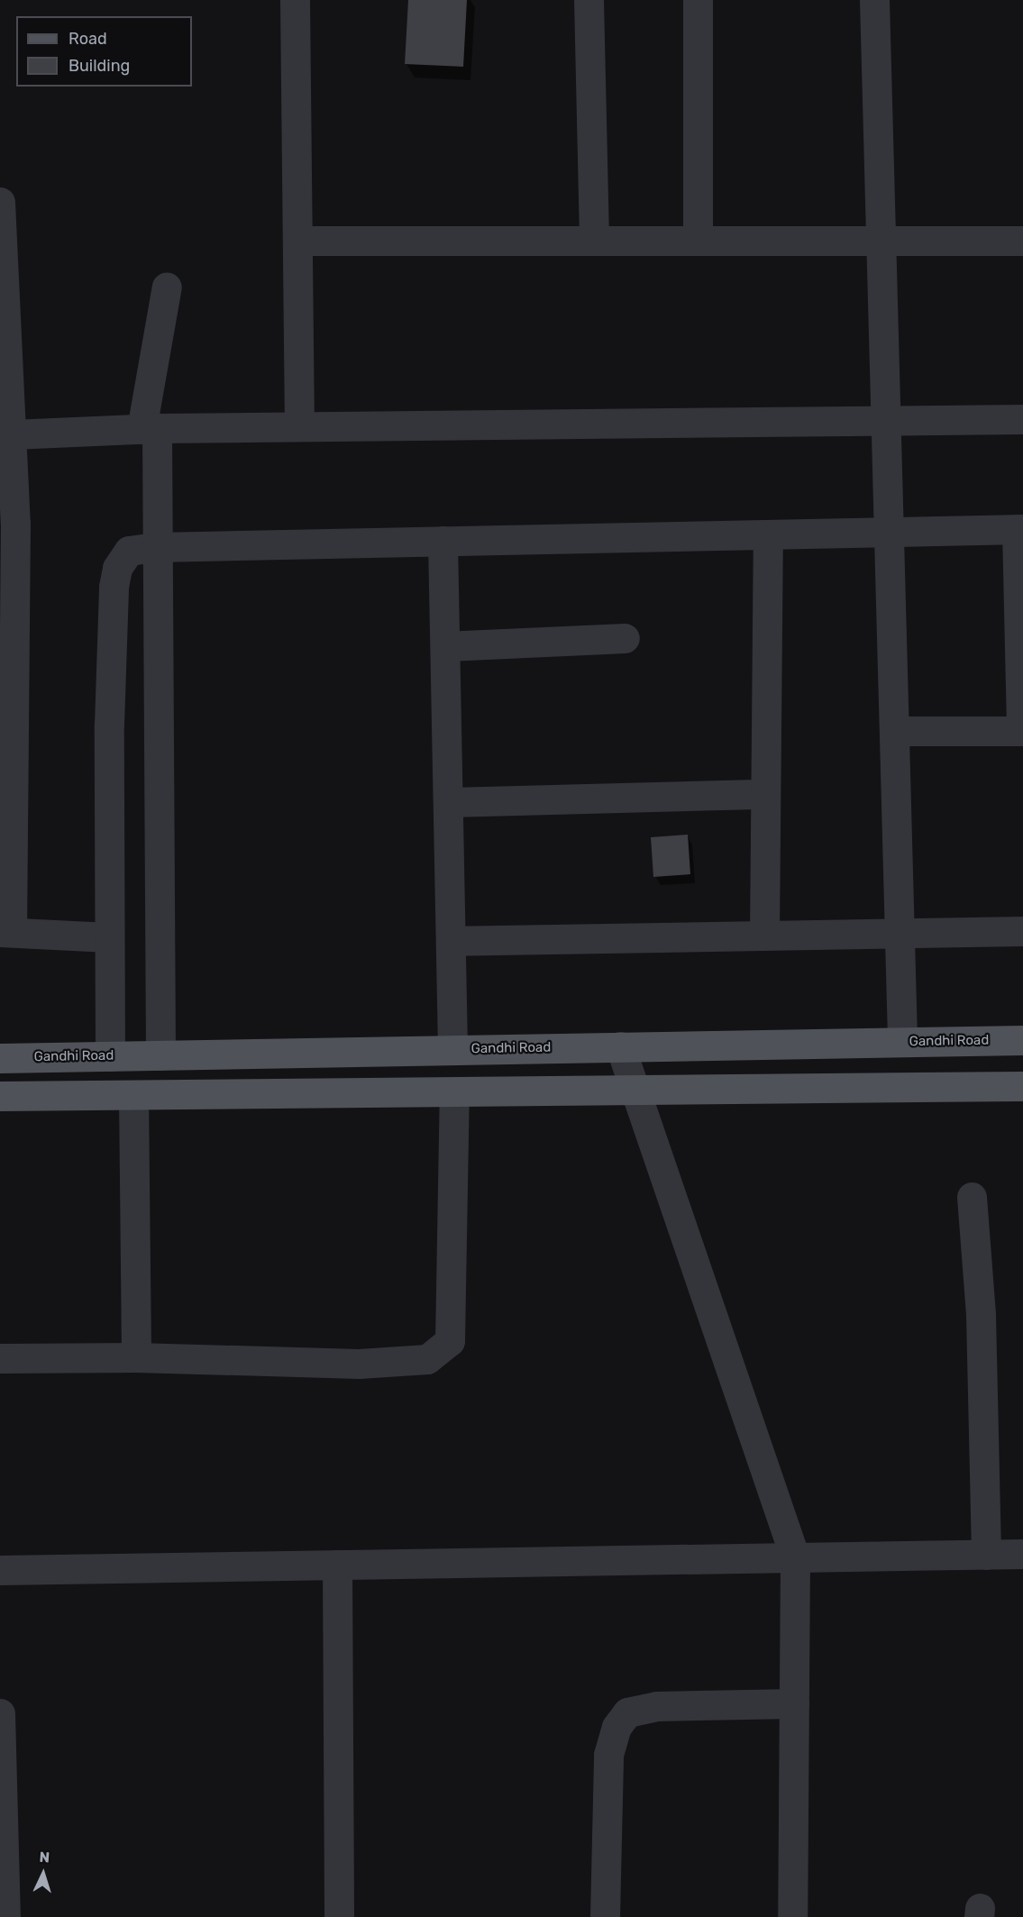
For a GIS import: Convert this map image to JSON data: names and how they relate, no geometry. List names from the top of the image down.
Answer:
{
  "streets": {
    "main road": ["Gandhi Road"]
  },
  "legend": ["Road", "Building"],
  "north": "top"
}
